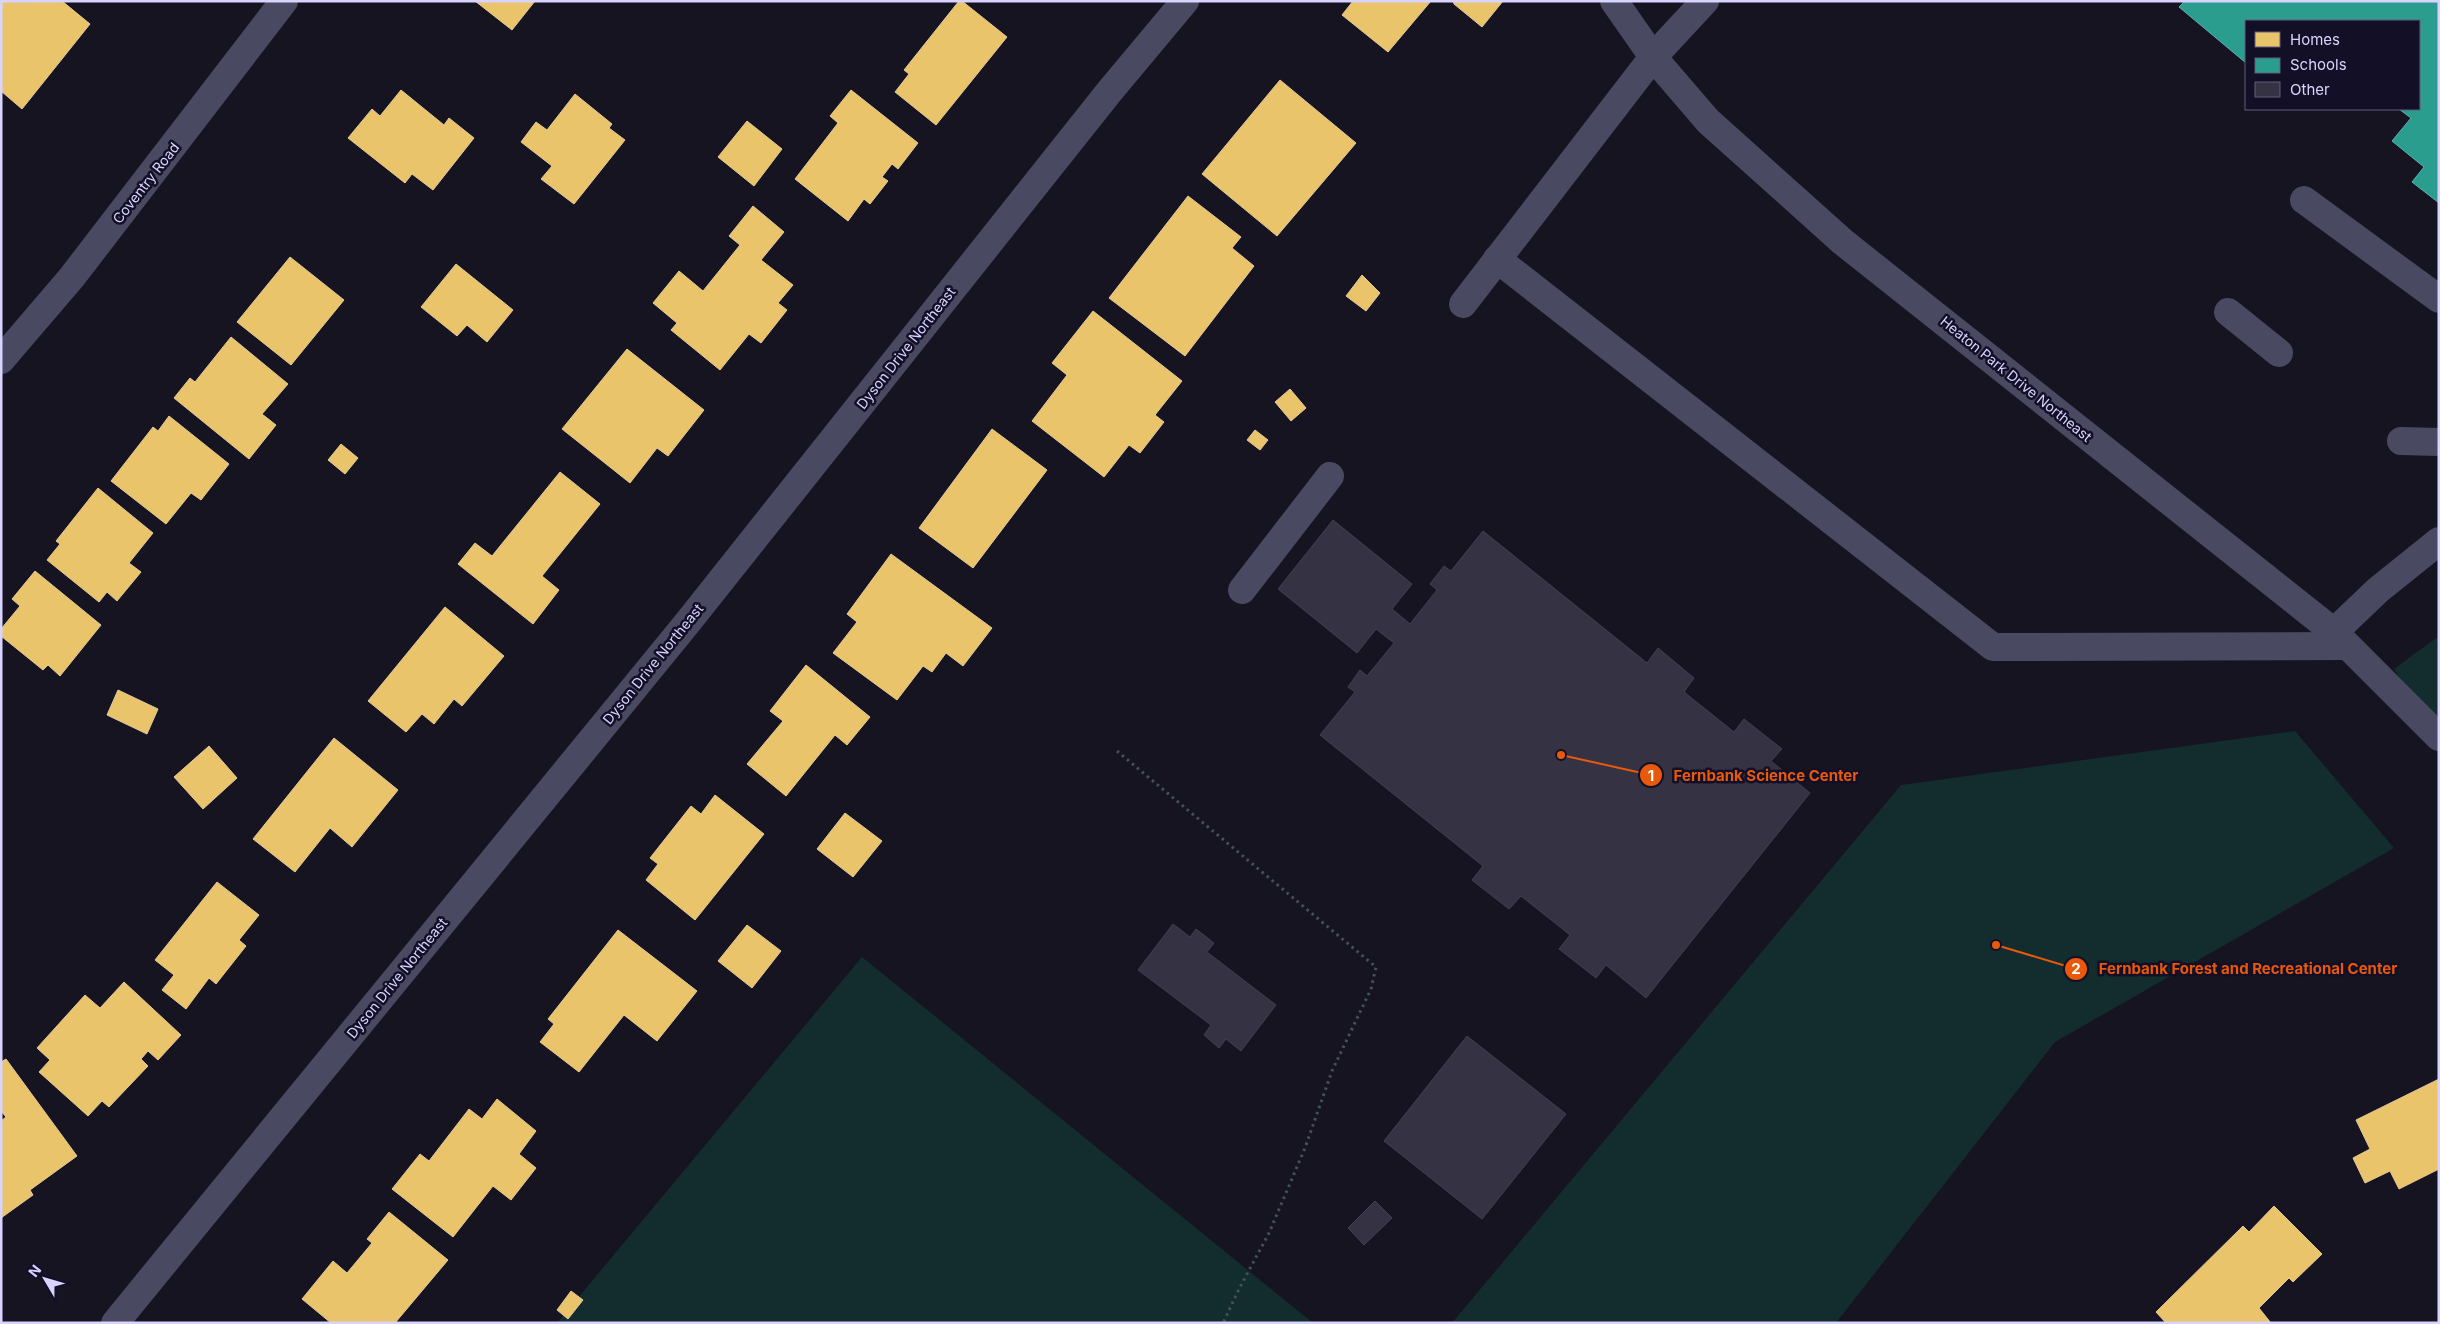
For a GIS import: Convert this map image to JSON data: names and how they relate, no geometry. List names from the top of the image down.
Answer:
{
  "streets": {
    "street": ["Coventry Road", "Dyson Drive Northeast", "Heaton Park Drive Northeast"]
  },
  "places": ["Fernbank Science Center", "Fernbank Forest and Recreational Center"],
  "legend": ["Homes", "Schools", "Other"],
  "north": "top left"
}
